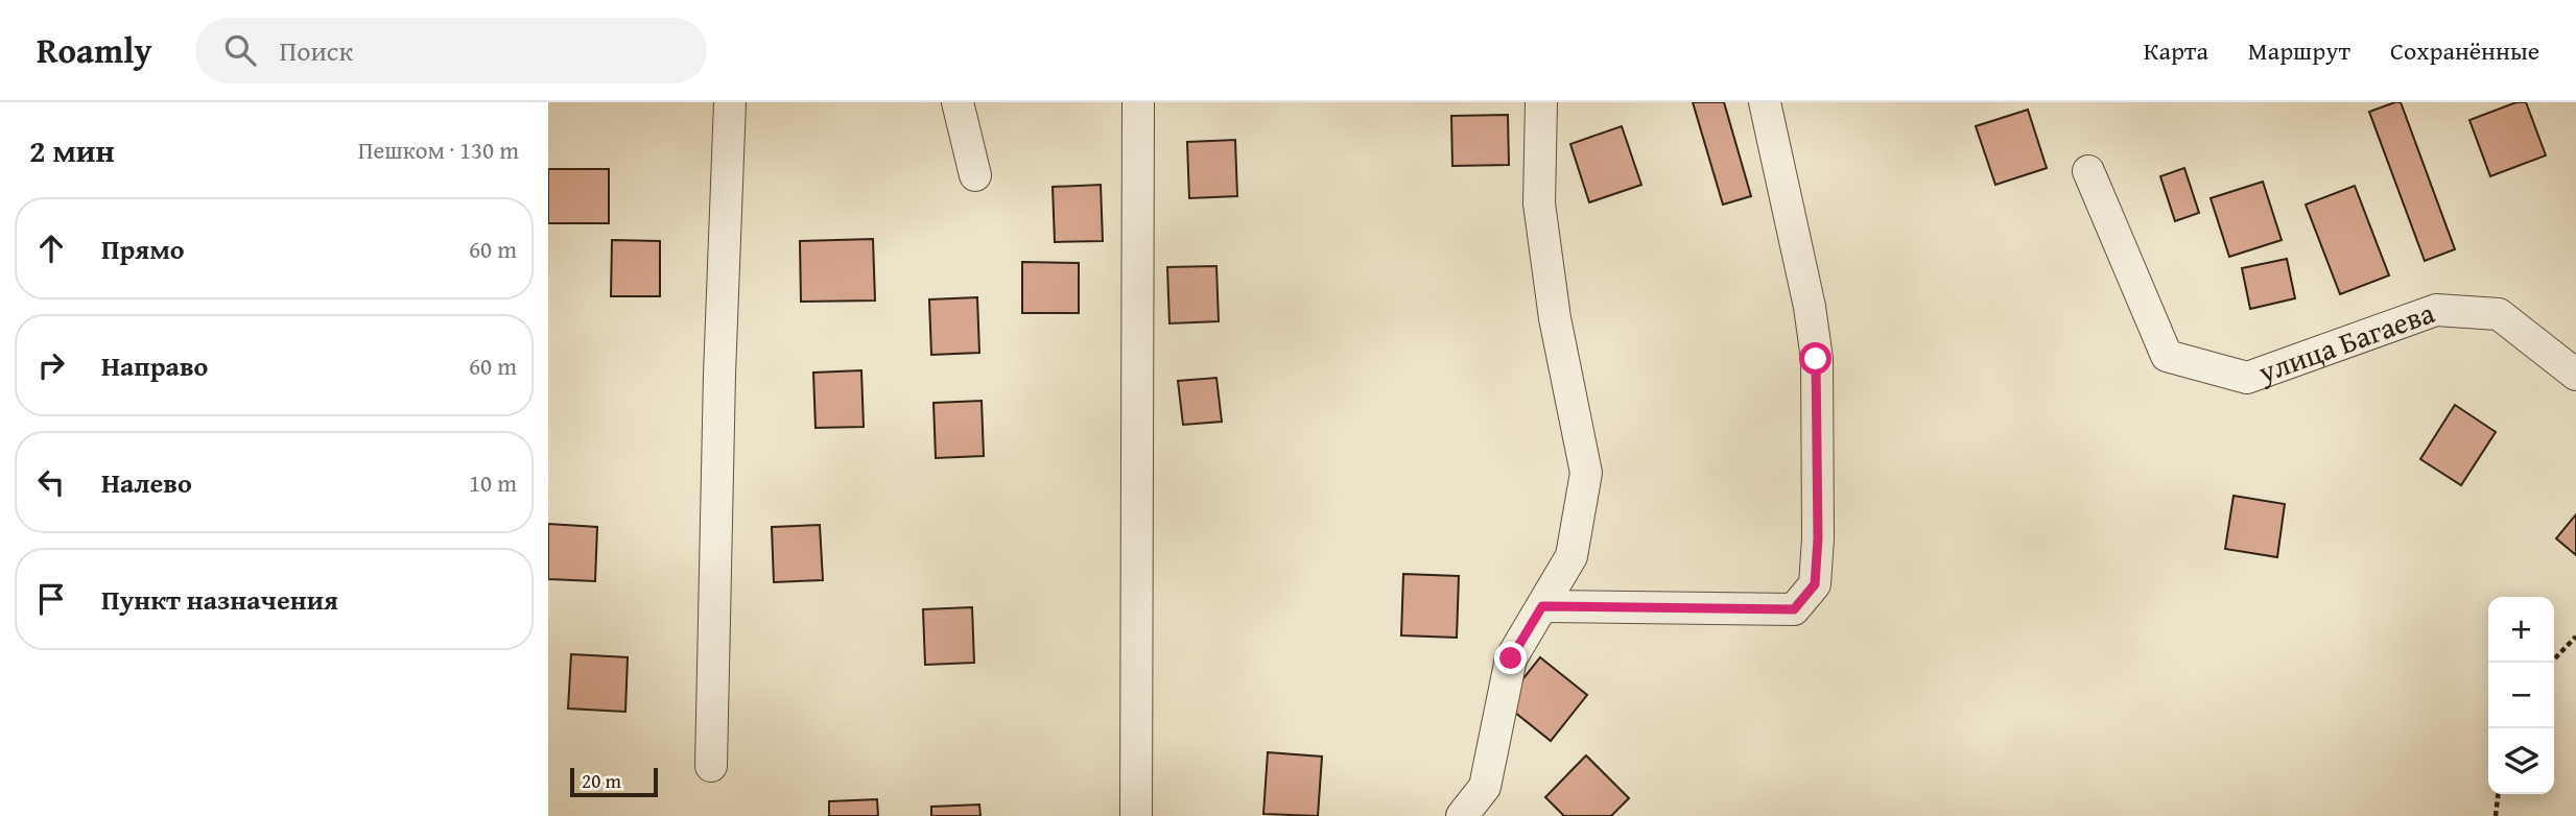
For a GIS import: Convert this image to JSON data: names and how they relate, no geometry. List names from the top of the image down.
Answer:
{
  "streets": {
    "street": ["улица Багаева"]
  },
  "scale_bar": "20 m",
  "page": {
    "header": "Roamly",
    "search": "Поиск",
    "nav": ["Карта", "Маршрут", "Сохранённые"],
    "heading": ["2 мин", "Пешком · 130 m"],
    "list": [
      ["Прямо", "60 m"],
      ["Направо", "60 m"],
      ["Налево", "10 m"],
      "Пункт назначения"
    ],
    "map_buttons": ["+", "−"],
    "scale": "20 m"
  }
}
